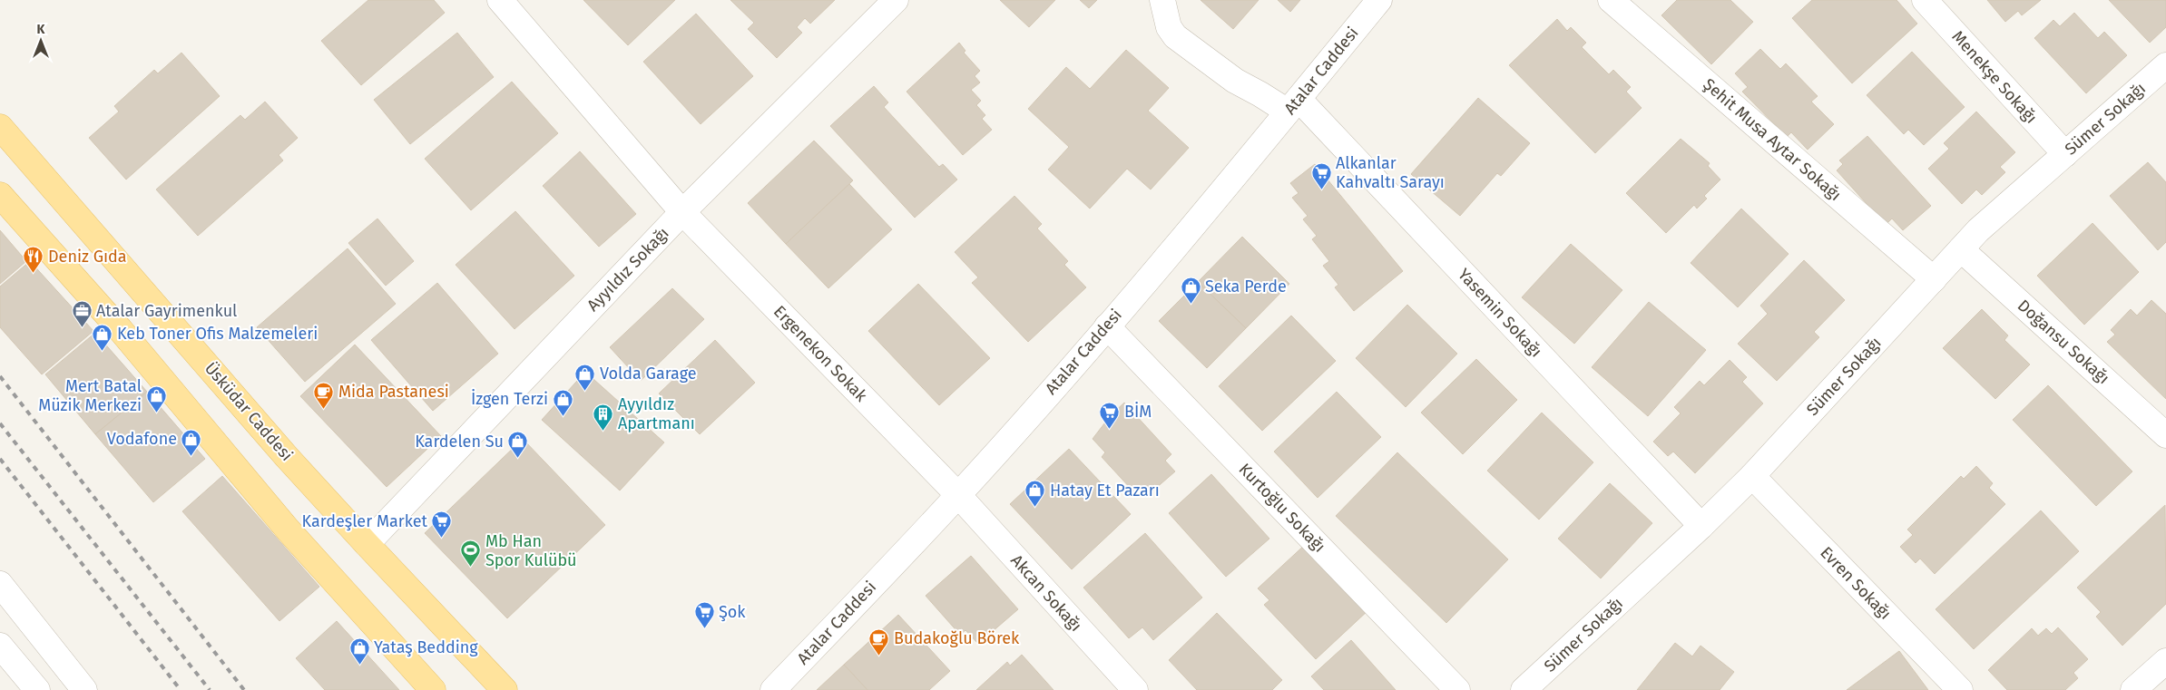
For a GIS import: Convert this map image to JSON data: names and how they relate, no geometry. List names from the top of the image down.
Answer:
{
  "streets": {
    "main road": ["Üsküdar Caddesi"],
    "street": [
      "Atalar Caddesi",
      "Menekşe Sokağı",
      "Sümer Sokağı",
      "Şehit Musa Aytar Sokağı",
      "Ayyıldız Sokağı",
      "Yasemin Sokağı",
      "Doğansu Sokağı",
      "Ergenekon Sokak",
      "Kurtoğlu Sokağı",
      "Evren Sokağı",
      "Akcan Sokağı"
    ]
  },
  "crossings": [
    ["Atalar Caddesi", "Yasemin Sokağı"],
    ["Atalar Caddesi", "Ergenekon Sokak"],
    ["Atalar Caddesi", "Kurtoğlu Sokağı"],
    ["Atalar Caddesi", "Akcan Sokağı"],
    ["Menekşe Sokağı", "Sümer Sokağı"],
    ["Sümer Sokağı", "Şehit Musa Aytar Sokağı"],
    ["Sümer Sokağı", "Yasemin Sokağı"],
    ["Sümer Sokağı", "Doğansu Sokağı"],
    ["Sümer Sokağı", "Evren Sokağı"],
    ["Ayyıldız Sokağı", "Ergenekon Sokak"],
    ["Ayyıldız Sokağı", "Üsküdar Caddesi"],
    ["Ergenekon Sokak", "Akcan Sokağı"]
  ],
  "places": {
    "supermarket": [
      "Alkanlar Kahvaltı Sarayı",
      "BİM",
      "Kardeşler Market",
      "Şok"
    ],
    "restaurant": ["Deniz Gıda"],
    "shop": [
      "Seka Perde",
      "Keb Toner Ofis Malzemeleri",
      "Volda Garage",
      "Mert Batal Müzik Merkezi",
      "İzgen Terzi",
      "Vodafone",
      "Kardelen Su",
      "Hatay Et Pazarı",
      "Yataş Bedding"
    ],
    "office": ["Atalar Gayrimenkul"],
    "cafe": ["Mida Pastanesi", "Budakoğlu Börek"],
    "building": ["Ayyıldız Apartmanı"],
    "sports": ["Mb Han Spor Kulübü"]
  },
  "north": "top"
}
